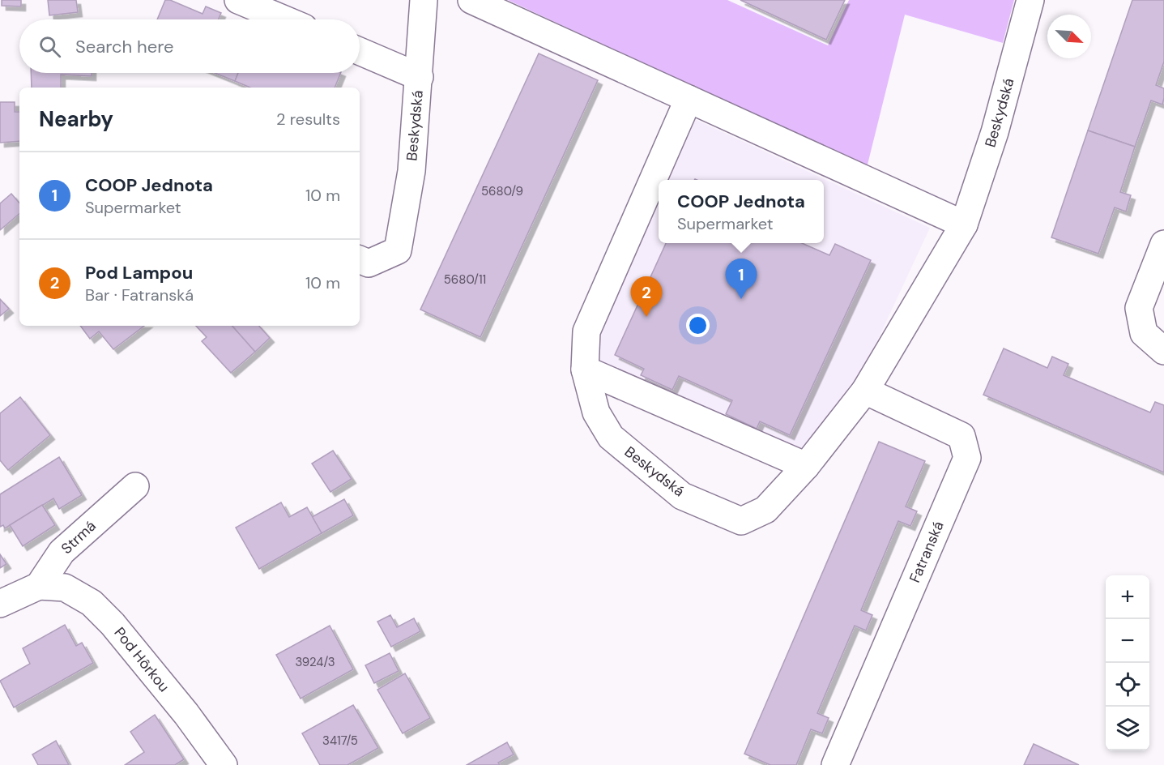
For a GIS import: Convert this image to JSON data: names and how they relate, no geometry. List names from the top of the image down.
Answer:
{
  "streets": {
    "street": [
      "Beskydská",
      "Strmá",
      "Fatranská",
      "Pod Hôrkou"
    ]
  },
  "crossings": [
    ["Beskydská", "Fatranská"],
    ["Strmá", "Pod Hôrkou"]
  ],
  "house_numbers": [
    "5680/9",
    "5680/11",
    "3924/3",
    "3417/5"
  ],
  "north": "bottom right",
  "page": {
    "search": "Search here",
    "heading": ["Nearby", "2 results"],
    "list": [
      {
        "mark": "1",
        "name": "COOP Jednota",
        "note": "Supermarket",
        "value": "10 m"
      },
      {
        "mark": "2",
        "name": "Pod Lampou",
        "note": "Bar · Fatranská",
        "value": "10 m"
      }
    ],
    "popup": ["COOP Jednota", "Supermarket"],
    "pins": ["1", "2"],
    "map_buttons": ["+", "−"]
  }
}
